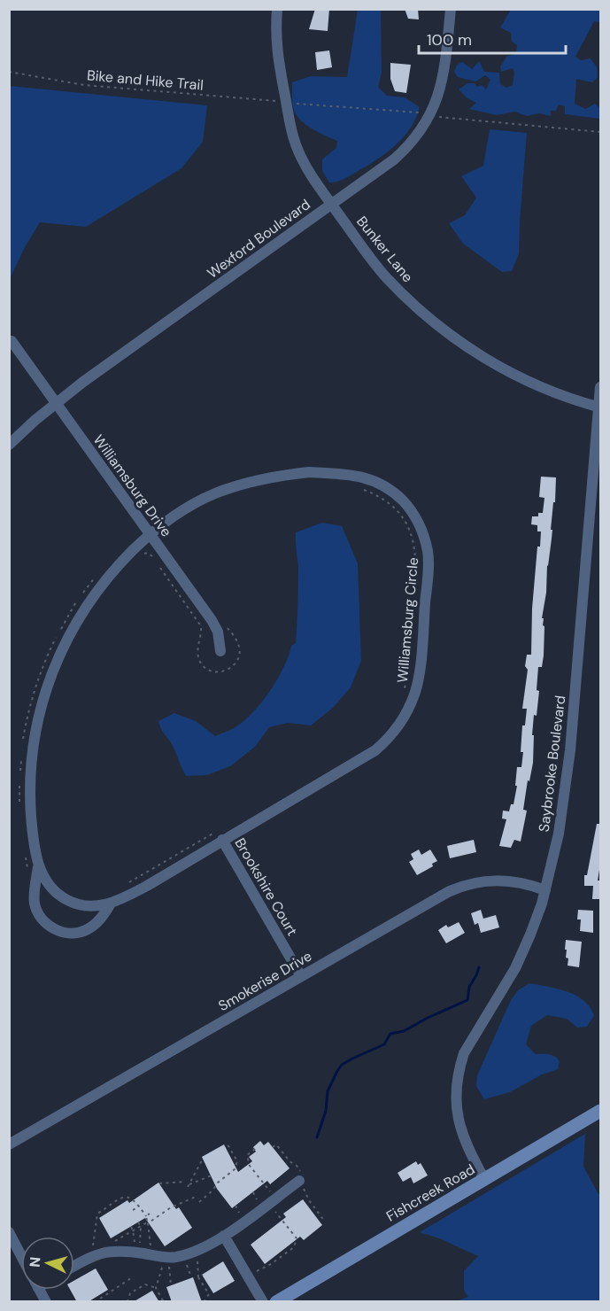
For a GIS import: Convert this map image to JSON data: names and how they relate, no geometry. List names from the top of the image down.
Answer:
{
  "streets": {
    "main road": ["Fishcreek Road"],
    "street": [
      "Wexford Boulevard",
      "Bunker Lane",
      "Williamsburg Drive",
      "Williamsburg Circle",
      "Saybrooke Boulevard",
      "Brookshire Court",
      "Smokerise Drive"
    ],
    "path": ["Bike and Hike Trail"]
  },
  "crossings": [
    ["Wexford Boulevard", "Bunker Lane"],
    ["Wexford Boulevard", "Williamsburg Drive"],
    ["Bunker Lane", "Saybrooke Boulevard"],
    ["Williamsburg Drive", "Williamsburg Circle"],
    ["Williamsburg Circle", "Brookshire Court"],
    ["Saybrooke Boulevard", "Smokerise Drive"],
    ["Saybrooke Boulevard", "Fishcreek Road"],
    ["Brookshire Court", "Smokerise Drive"]
  ],
  "scale_bar": "100 m",
  "north": "left"
}
